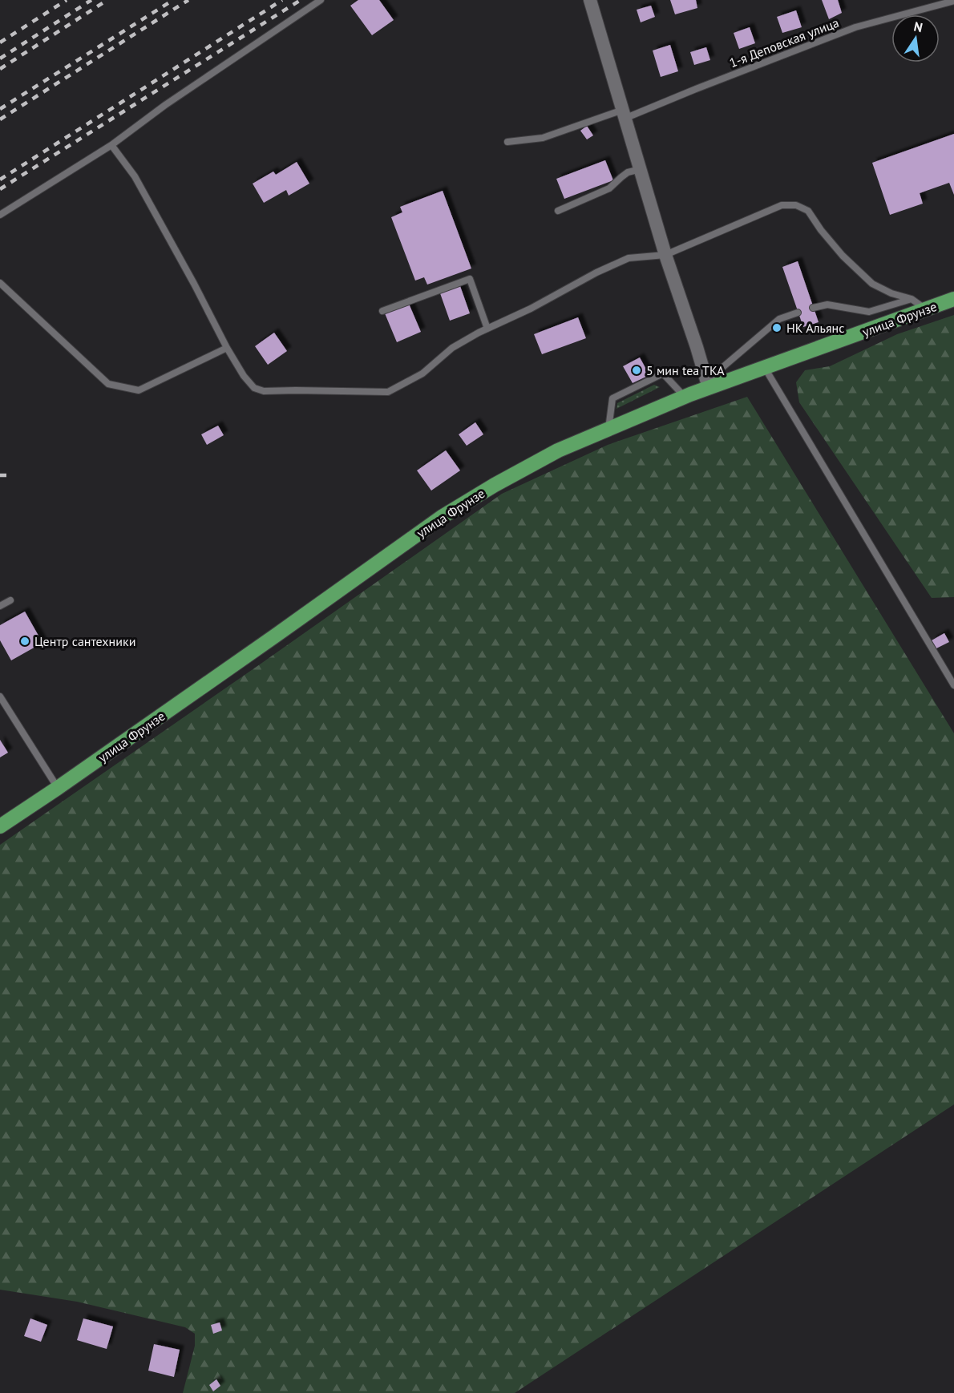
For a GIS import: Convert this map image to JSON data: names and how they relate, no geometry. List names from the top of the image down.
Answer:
{
  "streets": {
    "main road": ["улица Фрунзе"],
    "lane": ["1-я Деповская улица"]
  },
  "places": ["НК Альянс", "5 мин tea TKA", "Центр сантехники"],
  "north": "top"
}
